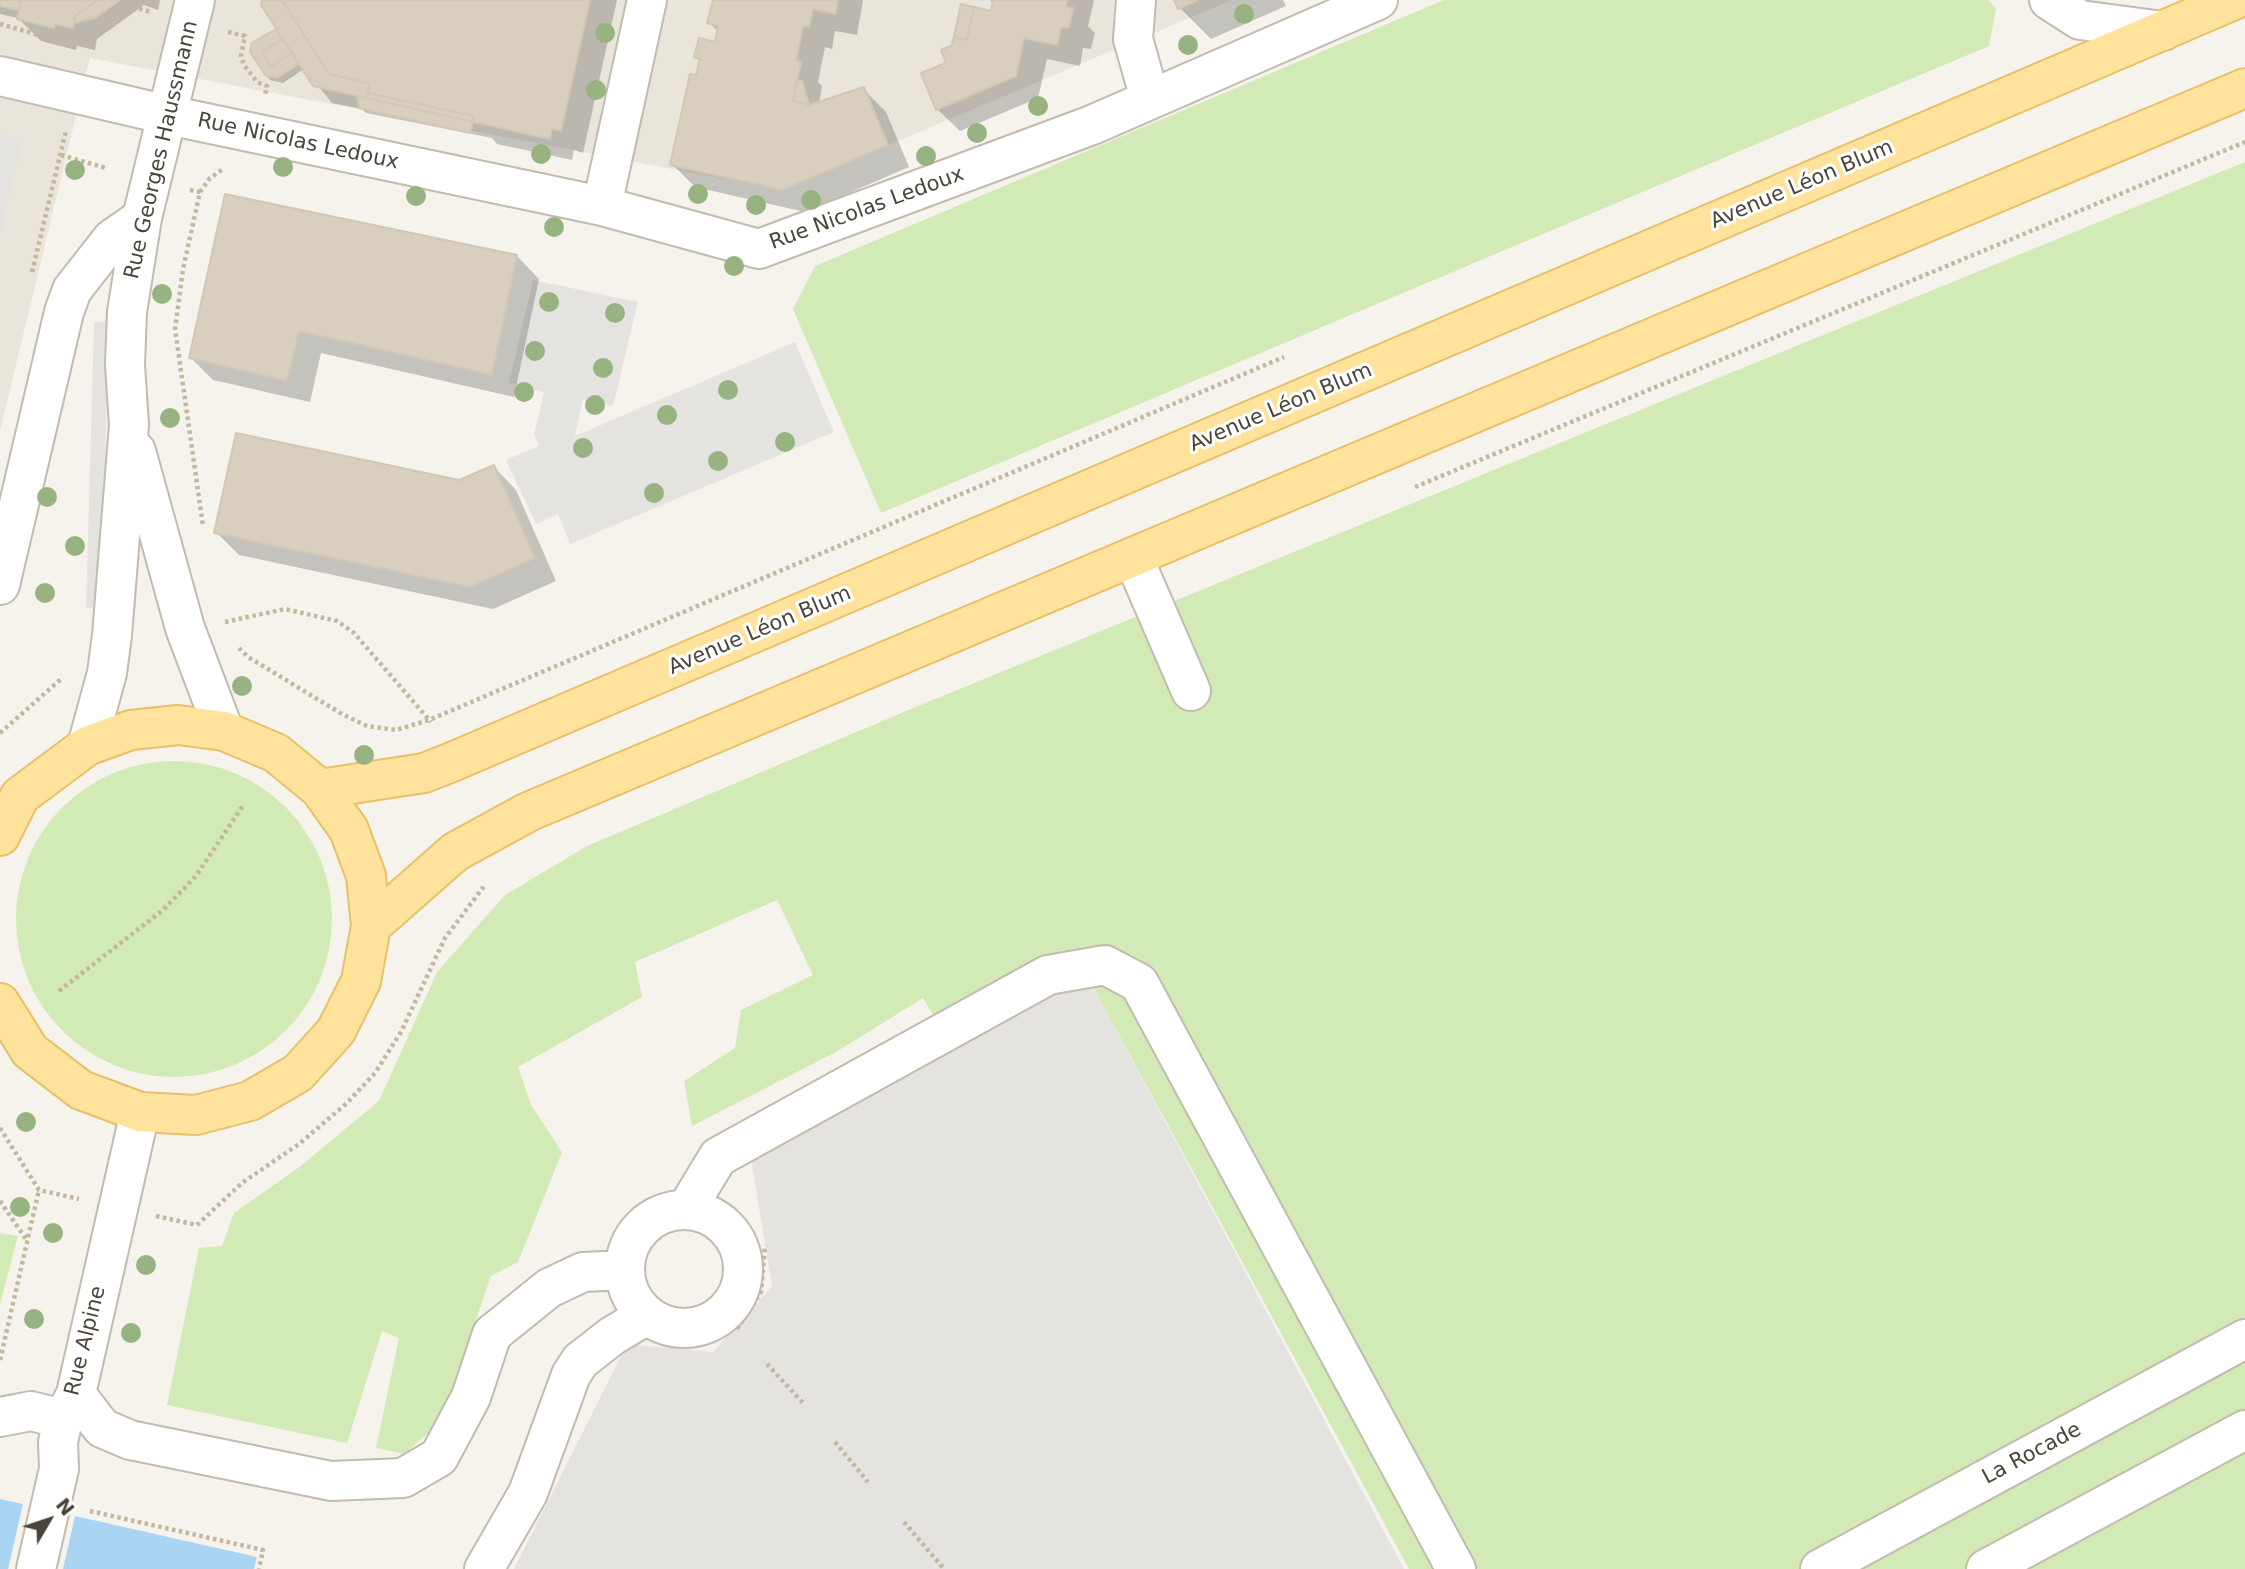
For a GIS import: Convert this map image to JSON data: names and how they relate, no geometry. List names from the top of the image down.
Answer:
{
  "streets": {
    "main road": ["Avenue Léon Blum"],
    "street": [
      "Rue Nicolas Ledoux",
      "Rue Georges Haussmann",
      "Rue Alpine",
      "La Rocade"
    ]
  },
  "crossings": [
    ["Rue Nicolas Ledoux", "Rue Georges Haussmann"]
  ],
  "north": "top right"
}
